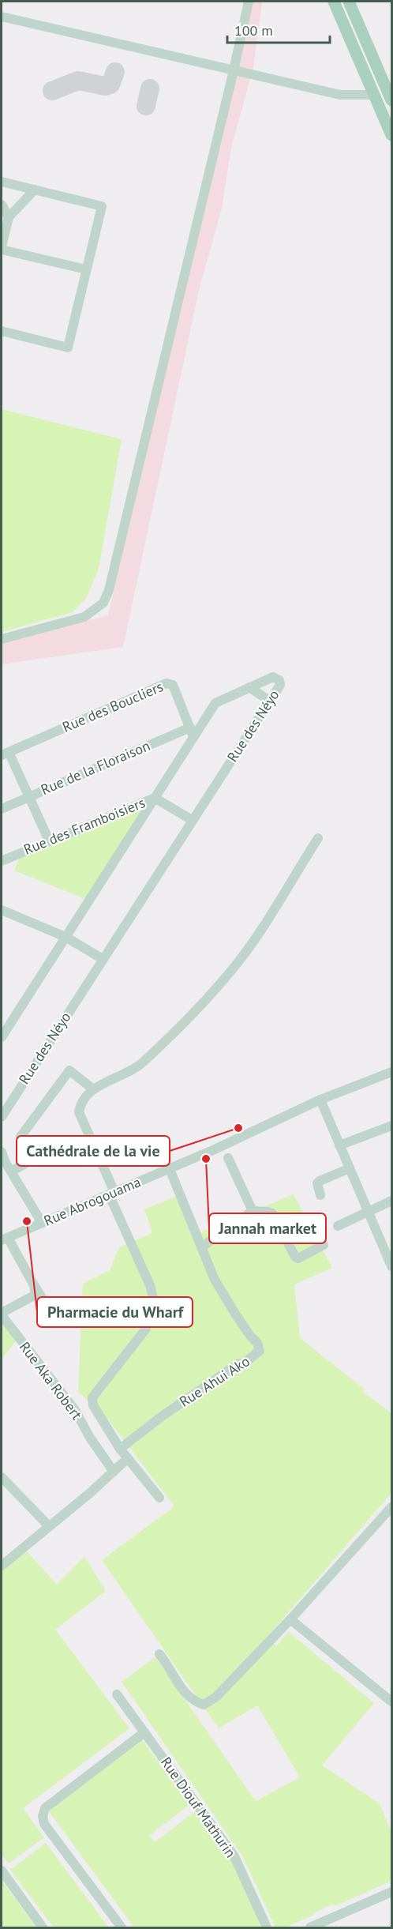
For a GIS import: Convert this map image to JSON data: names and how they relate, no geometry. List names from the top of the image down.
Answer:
{
  "streets": {
    "street": [
      "Rue des Boucliers",
      "Rue des Néyo",
      "Rue de la Floraison",
      "Rue des Framboisiers",
      "Rue Abrogouama",
      "Rue Aka Robert",
      "Rue Ahui Ako",
      "Rue Diouf Mathurin"
    ]
  },
  "crossings": [
    ["Rue des Boucliers", "Rue des Néyo"],
    ["Rue des Boucliers", "Rue de la Floraison"],
    ["Rue des Néyo", "Rue des Framboisiers"],
    ["Rue Abrogouama", "Rue Ahui Ako"]
  ],
  "places": ["Cathédrale de la vie", "Jannah market", "Pharmacie du Wharf"],
  "scale_bar": "100 m"
}
